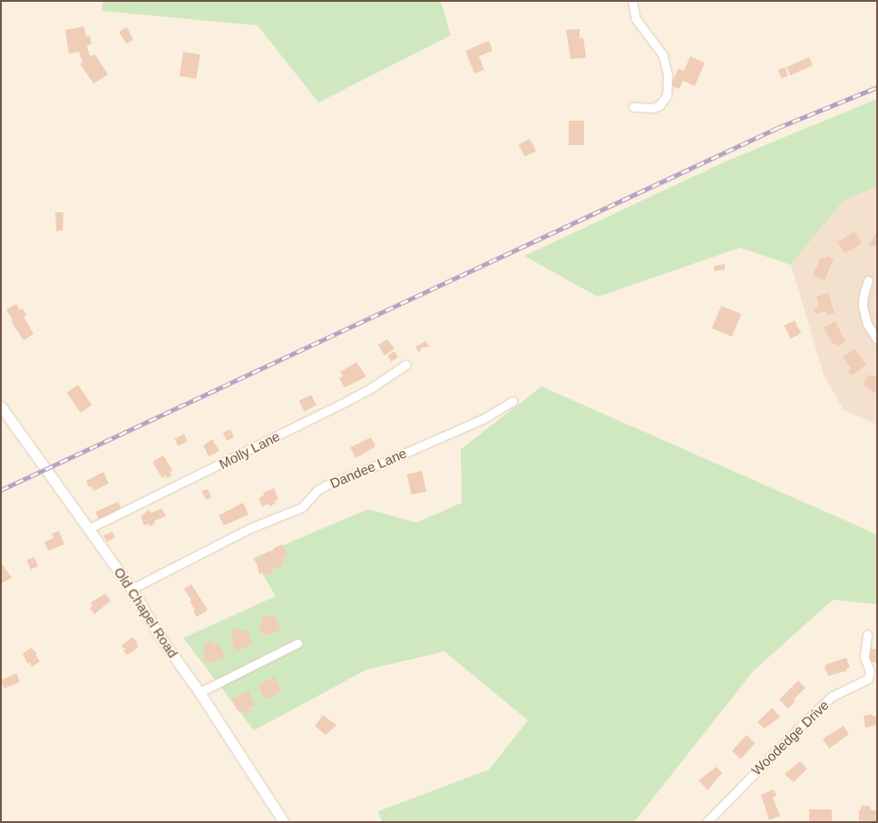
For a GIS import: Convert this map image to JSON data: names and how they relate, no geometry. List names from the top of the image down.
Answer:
{
  "streets": {
    "street": [
      "Molly Lane",
      "Dandee Lane",
      "Old Chapel Road",
      "Woodedge Drive"
    ]
  },
  "crossings": [
    ["Molly Lane", "Old Chapel Road"],
    ["Dandee Lane", "Old Chapel Road"]
  ]
}
